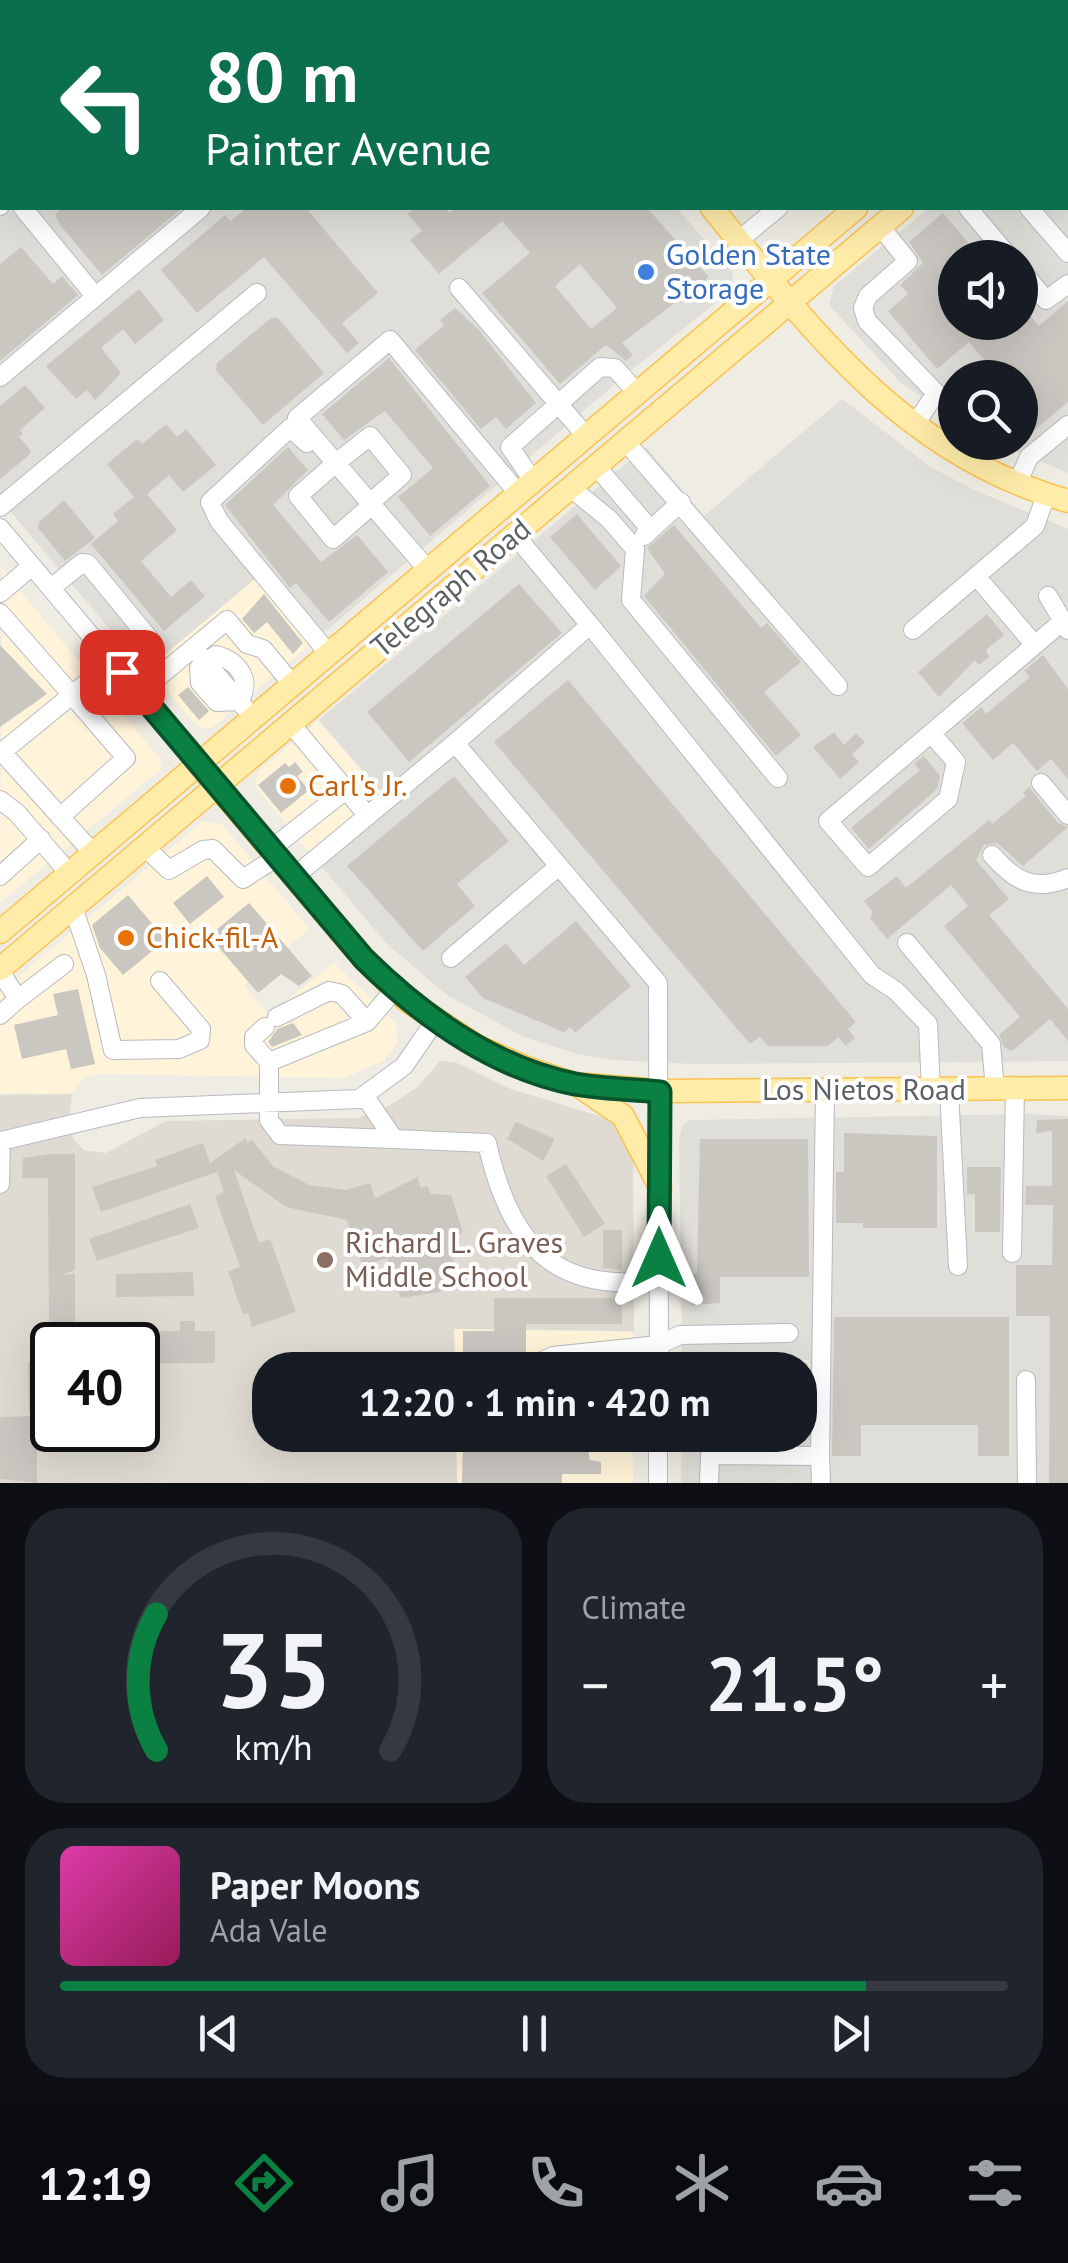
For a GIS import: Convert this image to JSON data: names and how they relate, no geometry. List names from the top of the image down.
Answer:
{
  "streets": {
    "main road": ["Telegraph Road", "Los Nietos Road"]
  },
  "places": [
    "Golden State Storage",
    "Carl's Jr.",
    "Chick-fil-A",
    "Richard L. Graves Middle School"
  ],
  "page": {
    "turn": ["80 m", "Painter Avenue"],
    "limit": "40",
    "trip": "12:20 · 1 min · 420 m",
    "tile": "Climate",
    "heat": ["−", "21.5°", "+"],
    "song": ["Paper Moons", "Ada Vale"],
    "tabs": "12:19",
    "gauge": ["35", "km/h"]
  }
}
